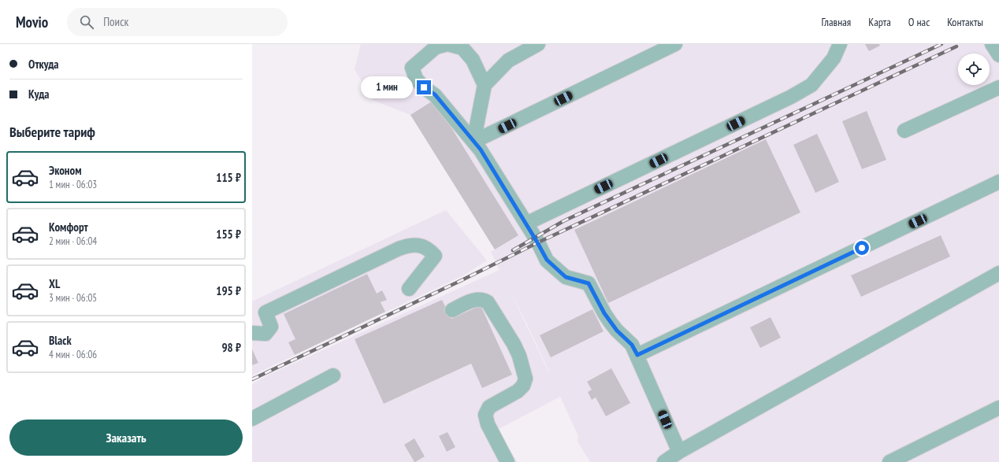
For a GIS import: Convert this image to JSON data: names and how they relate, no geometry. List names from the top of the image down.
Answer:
{
  "page": {
    "header": "Movio",
    "search": "Поиск",
    "nav": [
      "Главная",
      "Карта",
      "О нас",
      "Контакты"
    ],
    "banner": ["Откуда", "Куда"],
    "bubble": "1 мин",
    "heading": "Выберите тариф",
    "list": [
      {
        "name": "Эконом",
        "note": "1 мин · 06:03",
        "value": "115 ₽"
      },
      {
        "name": "Комфорт",
        "note": "2 мин · 06:04",
        "value": "155 ₽"
      },
      {
        "name": "XL",
        "note": "3 мин · 06:05",
        "value": "195 ₽"
      },
      {
        "name": "Black",
        "note": "4 мин · 06:06",
        "value": "98 ₽"
      }
    ],
    "buttons": "Заказать"
  }
}
